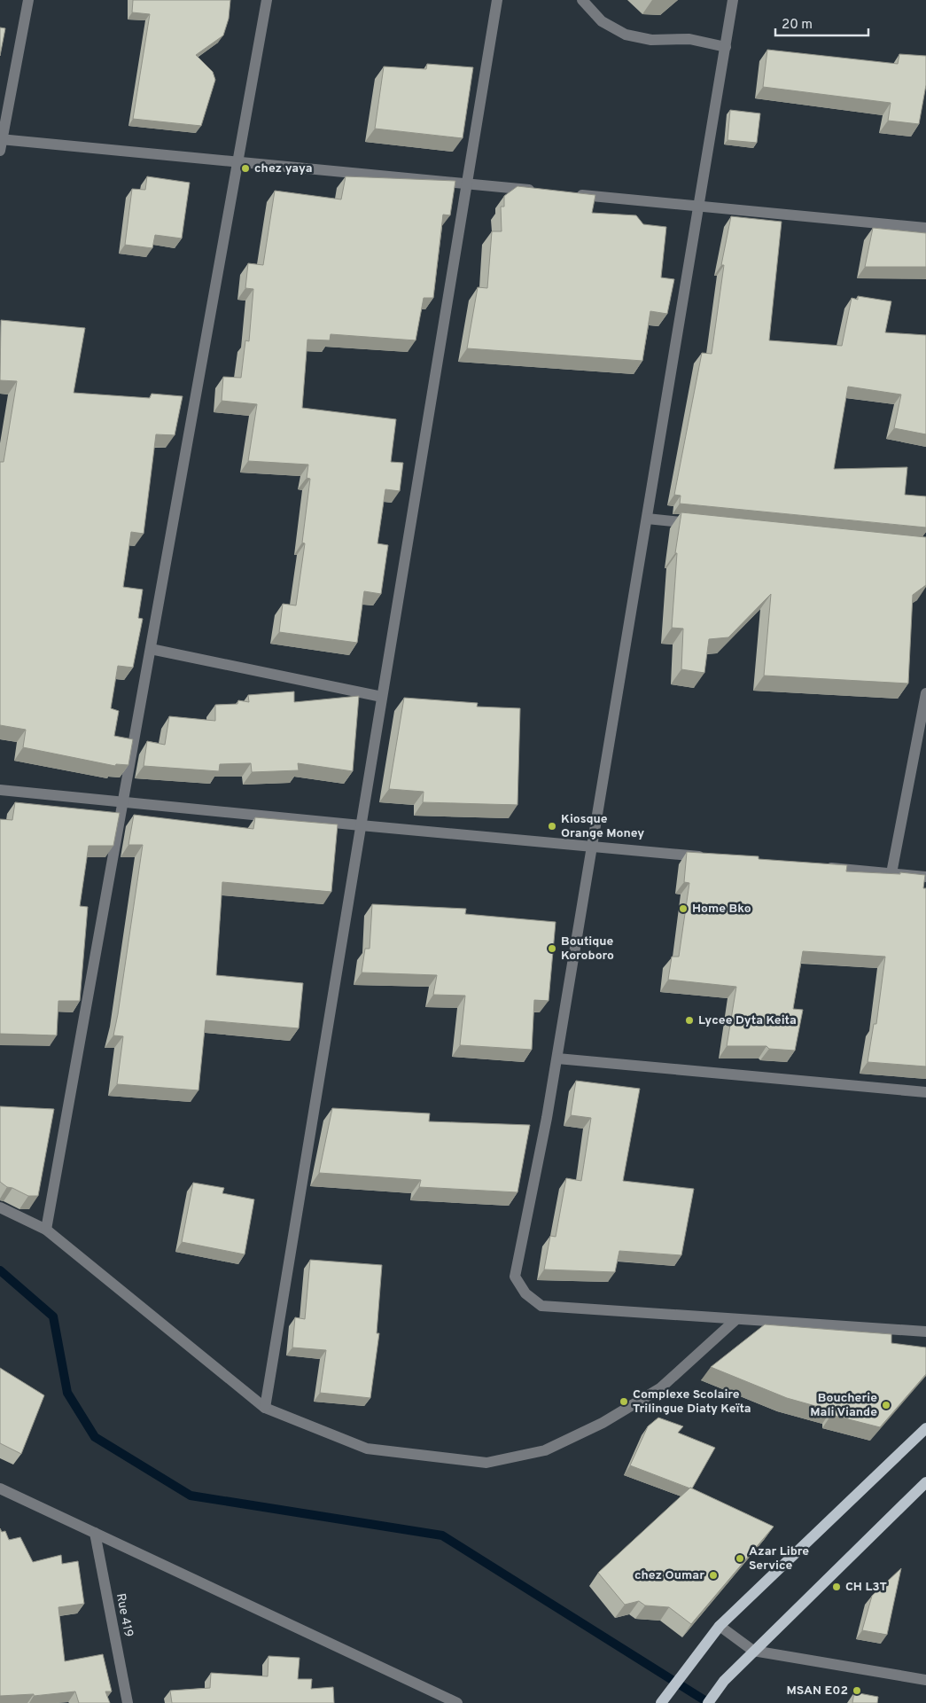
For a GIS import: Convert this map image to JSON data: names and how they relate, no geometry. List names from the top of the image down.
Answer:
{
  "streets": {
    "street": ["Rue 419"]
  },
  "places": [
    "chez yaya",
    "Kiosque Orange Money",
    "Home Bko",
    "Boutique Koroboro",
    "Lycee Dyta Keita",
    "Complexe Scolaire Trilingue Diaty Keïta",
    "Boucherie Mali Viande",
    "Azar Libre Service",
    "chez Oumar",
    "CH L3T",
    "MSAN E02"
  ],
  "scale_bar": "20 m"
}
